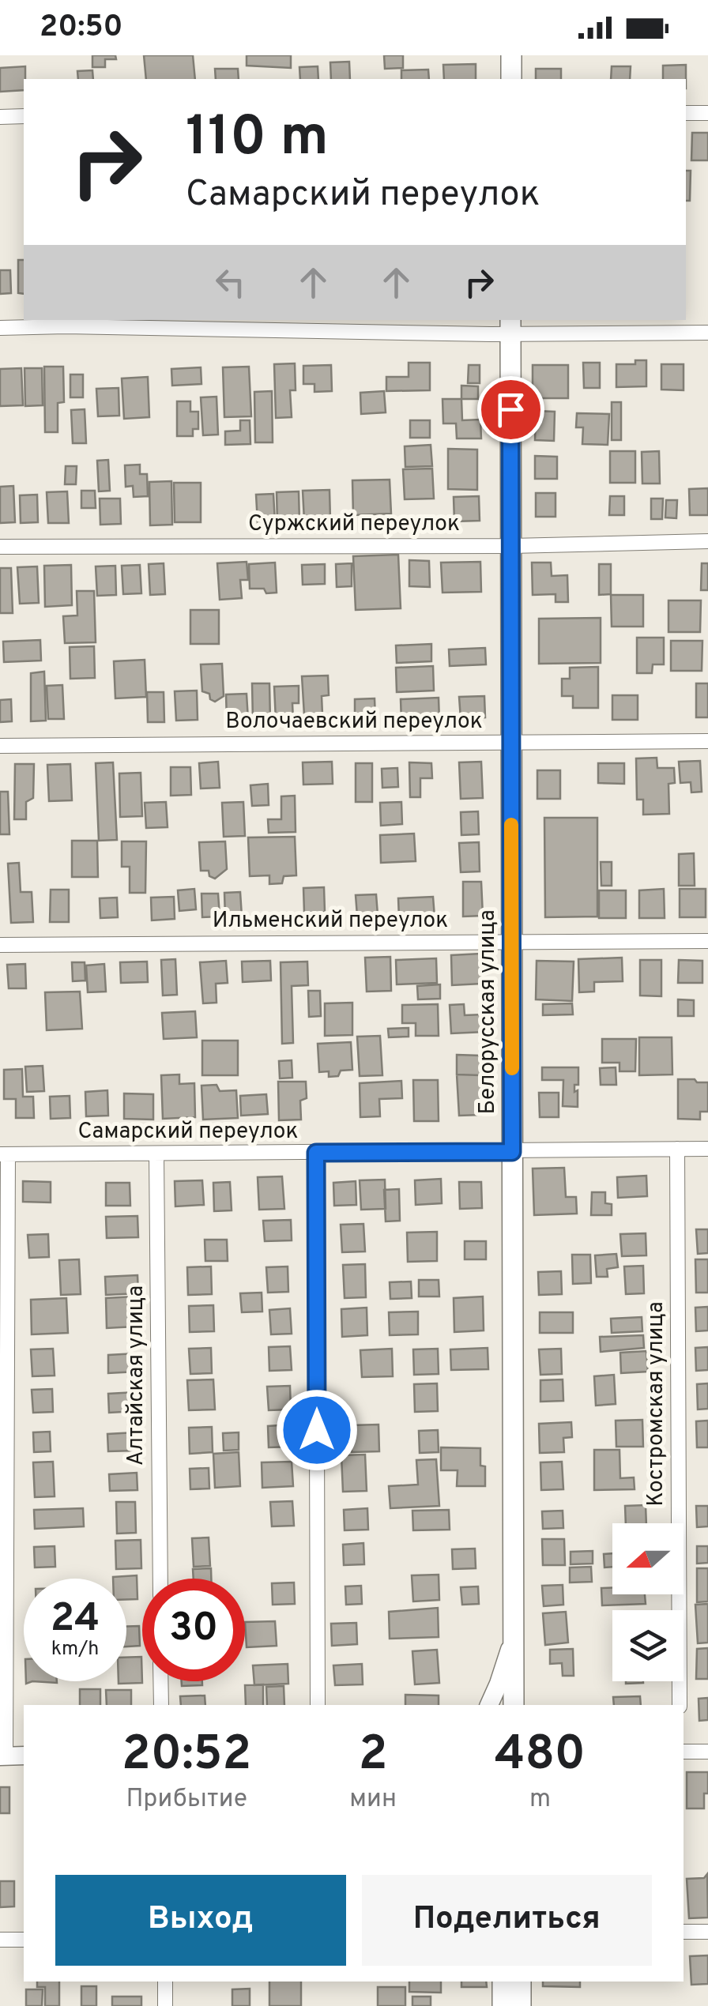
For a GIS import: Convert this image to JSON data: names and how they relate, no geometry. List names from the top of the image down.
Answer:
{
  "streets": {
    "main road": ["Белорусская улица"],
    "street": [
      "Суржский переулок",
      "Волочаевский переулок",
      "Ильменский переулок",
      "Самарский переулок",
      "Алтайская улица",
      "Костромская улица"
    ]
  },
  "crossings": [
    ["Суржский переулок", "Белорусская улица"],
    ["Волочаевский переулок", "Белорусская улица"],
    ["Ильменский переулок", "Белорусская улица"],
    ["Белорусская улица", "Самарский переулок"],
    ["Самарский переулок", "Алтайская улица"],
    ["Самарский переулок", "Костромская улица"]
  ],
  "north": "left",
  "page": {
    "status": "20:50",
    "turn": ["110 m", "Самарский переулок"],
    "speed": "24 km/h",
    "limit": "30",
    "eta": [
      "20:52",
      "Прибытие",
      "2",
      "мин",
      "480",
      "m"
    ],
    "buttons": ["Выход", "Поделиться"]
  }
}
